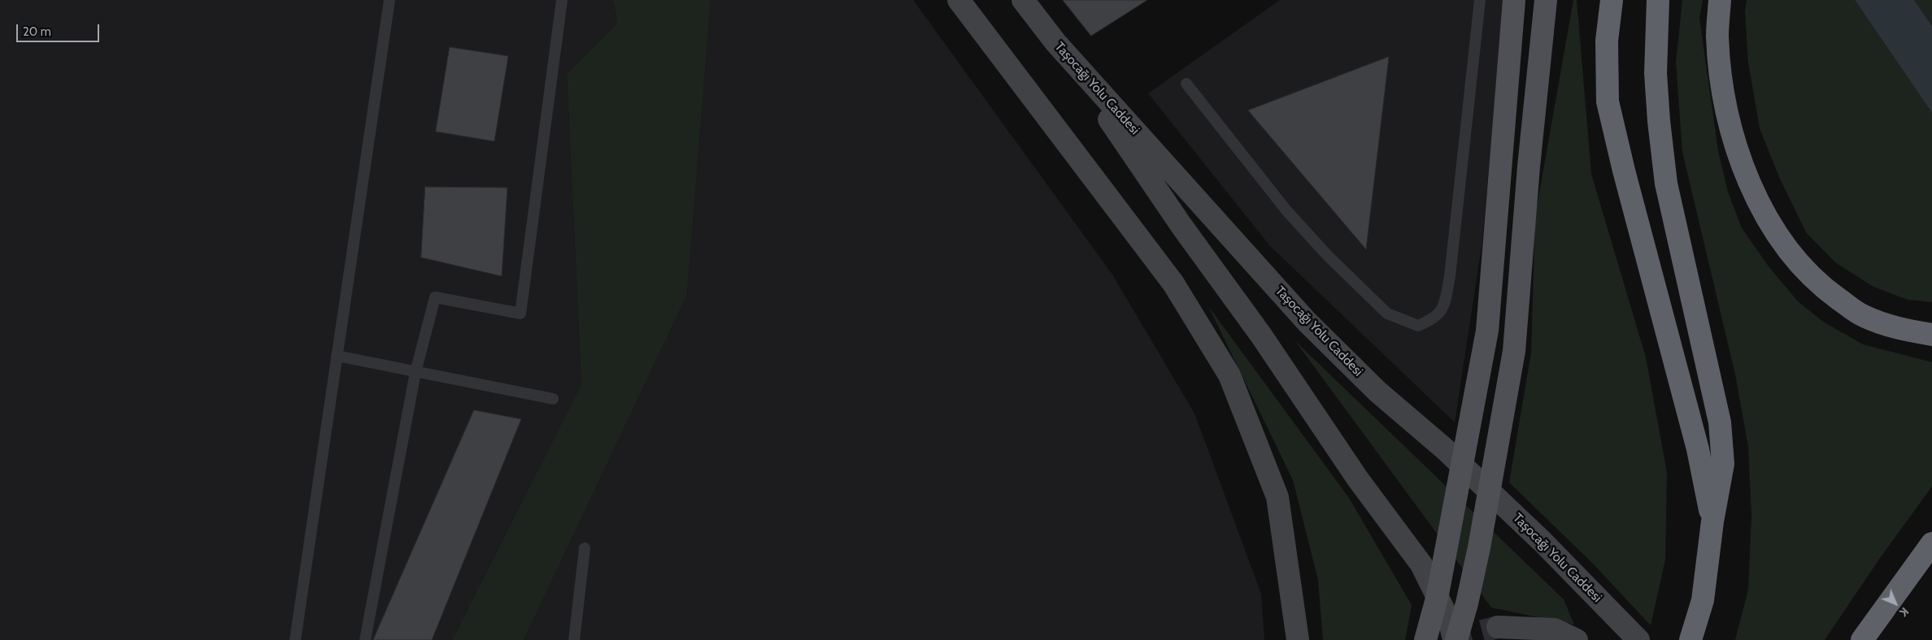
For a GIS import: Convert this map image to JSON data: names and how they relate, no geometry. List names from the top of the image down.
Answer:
{
  "streets": {
    "main road": ["Taşocağı Yolu Caddesi"]
  },
  "scale_bar": "20 m",
  "north": "bottom right"
}
